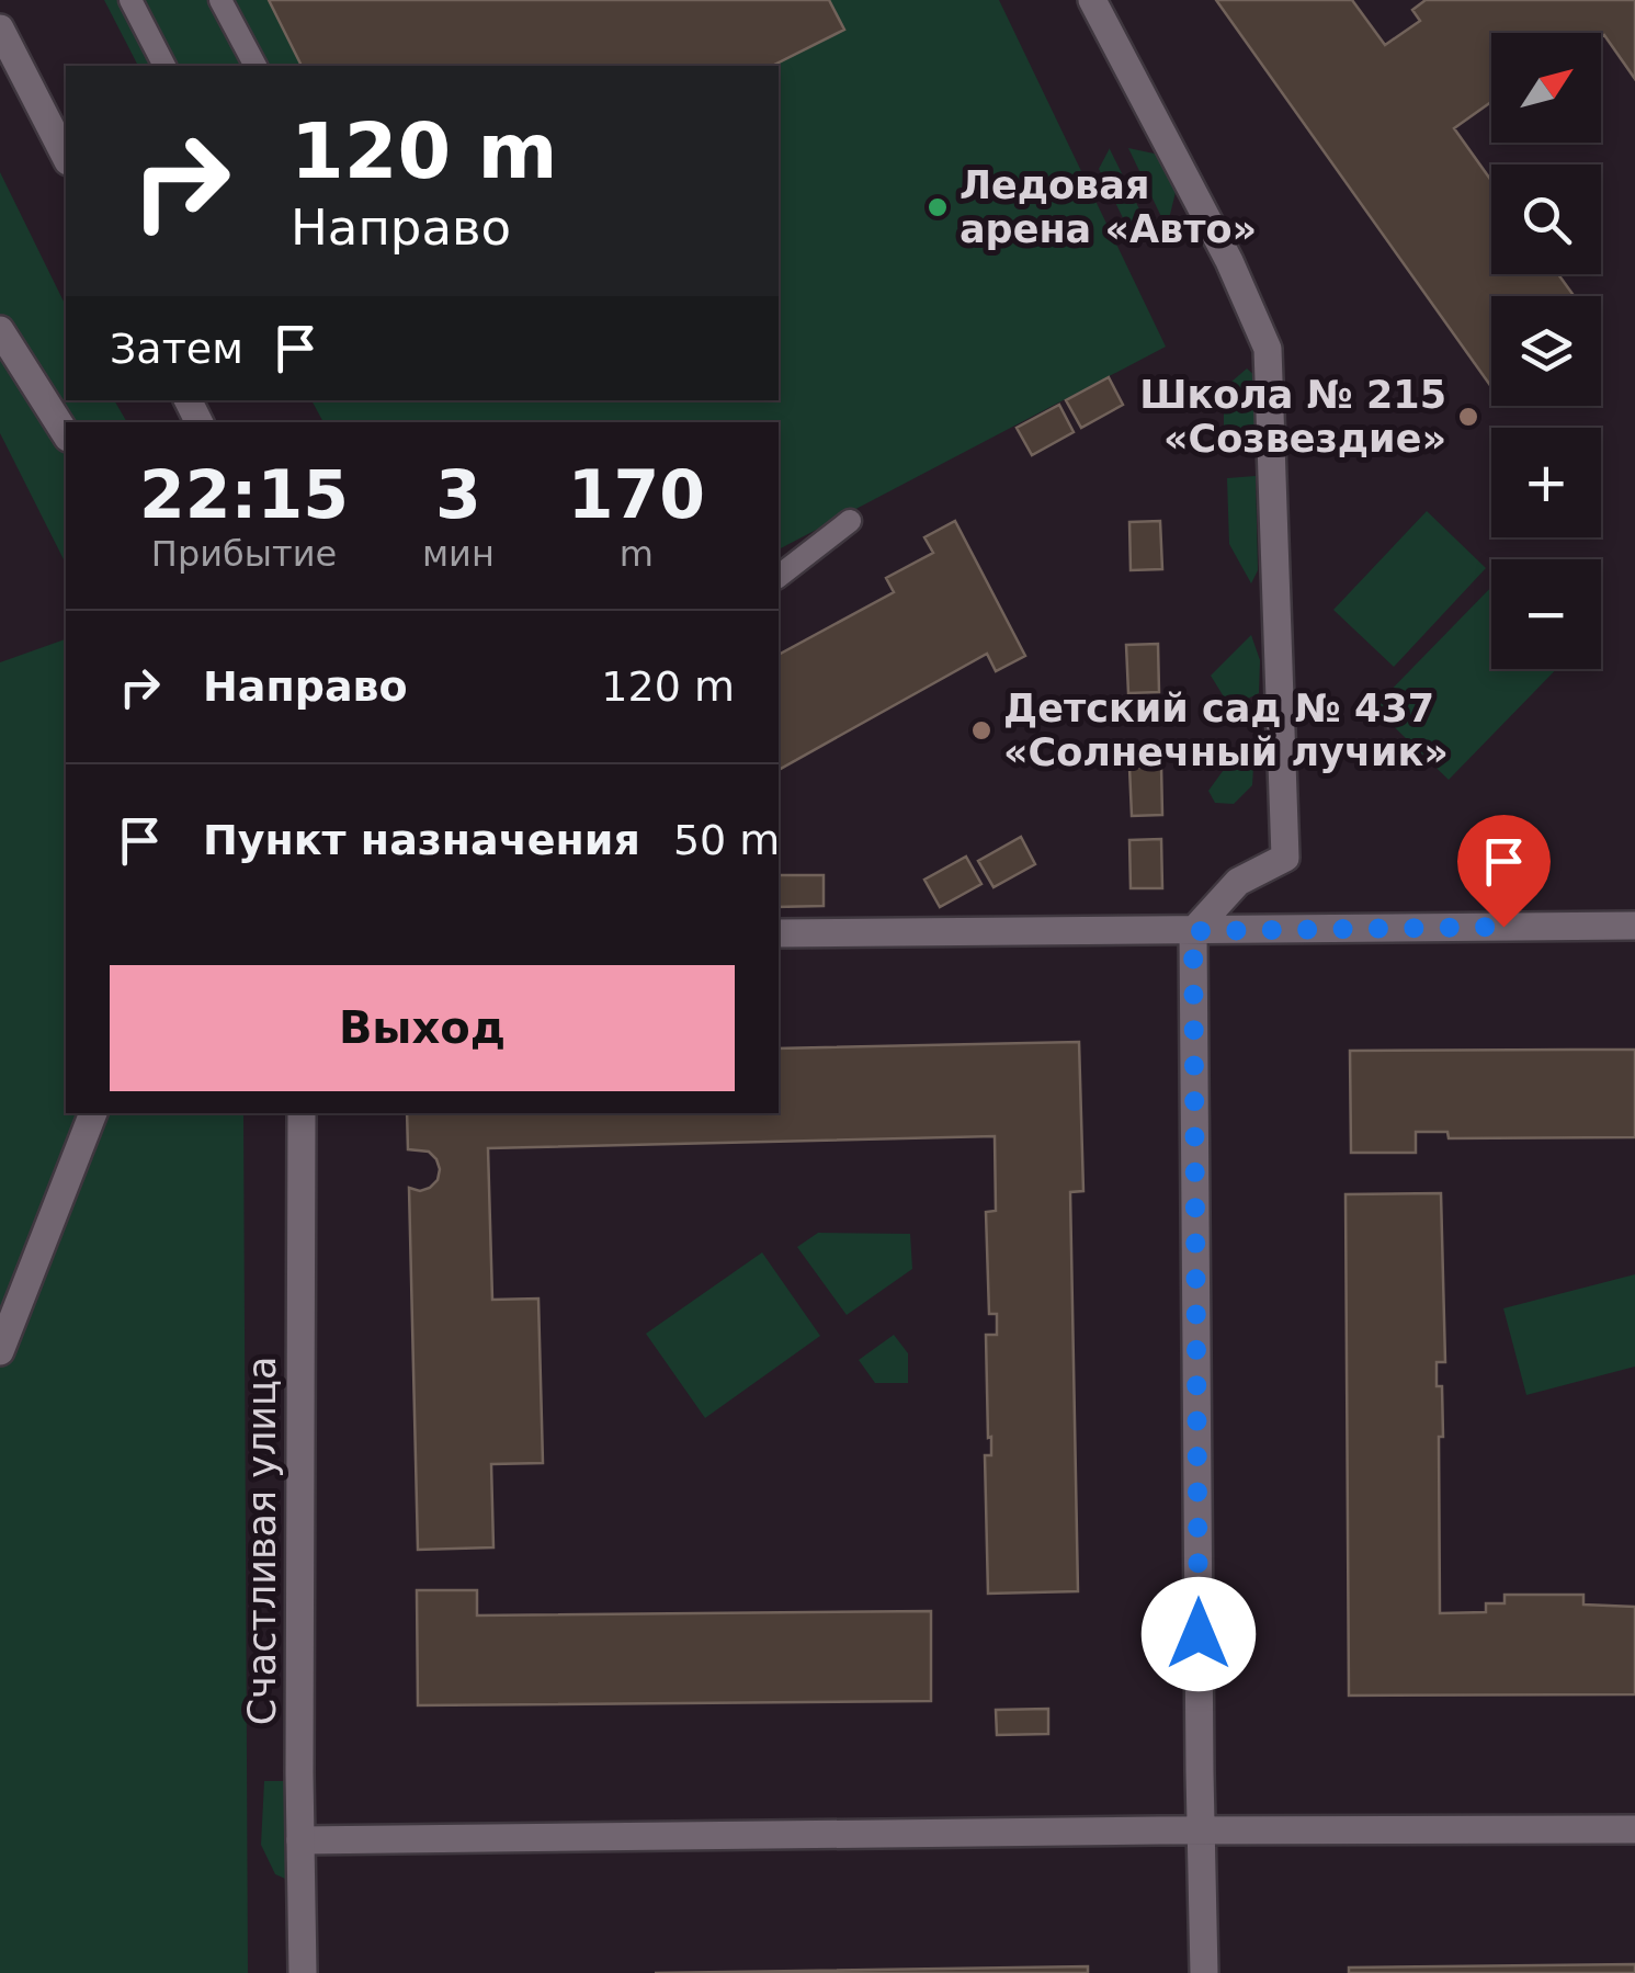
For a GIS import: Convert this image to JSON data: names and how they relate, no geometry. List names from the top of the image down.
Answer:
{
  "streets": {
    "street": ["Счастливая улица"]
  },
  "places": ["Ледовая арена «Авто»", "Школа № 215 «Созвездие»", "Детский сад № 437 «Солнечный лучик»"],
  "north": "top right",
  "page": {
    "map_buttons": ["+", "−"],
    "turn": ["120 m", "Направо"],
    "then": "Затем",
    "eta": [
      "22:15",
      "Прибытие",
      "3",
      "мин",
      "170",
      "m"
    ],
    "list": [
      {
        "name": "Направо",
        "value": "120 m"
      },
      {
        "name": "Пункт назначения",
        "value": "50 m"
      }
    ],
    "buttons": "Выход"
  }
}
